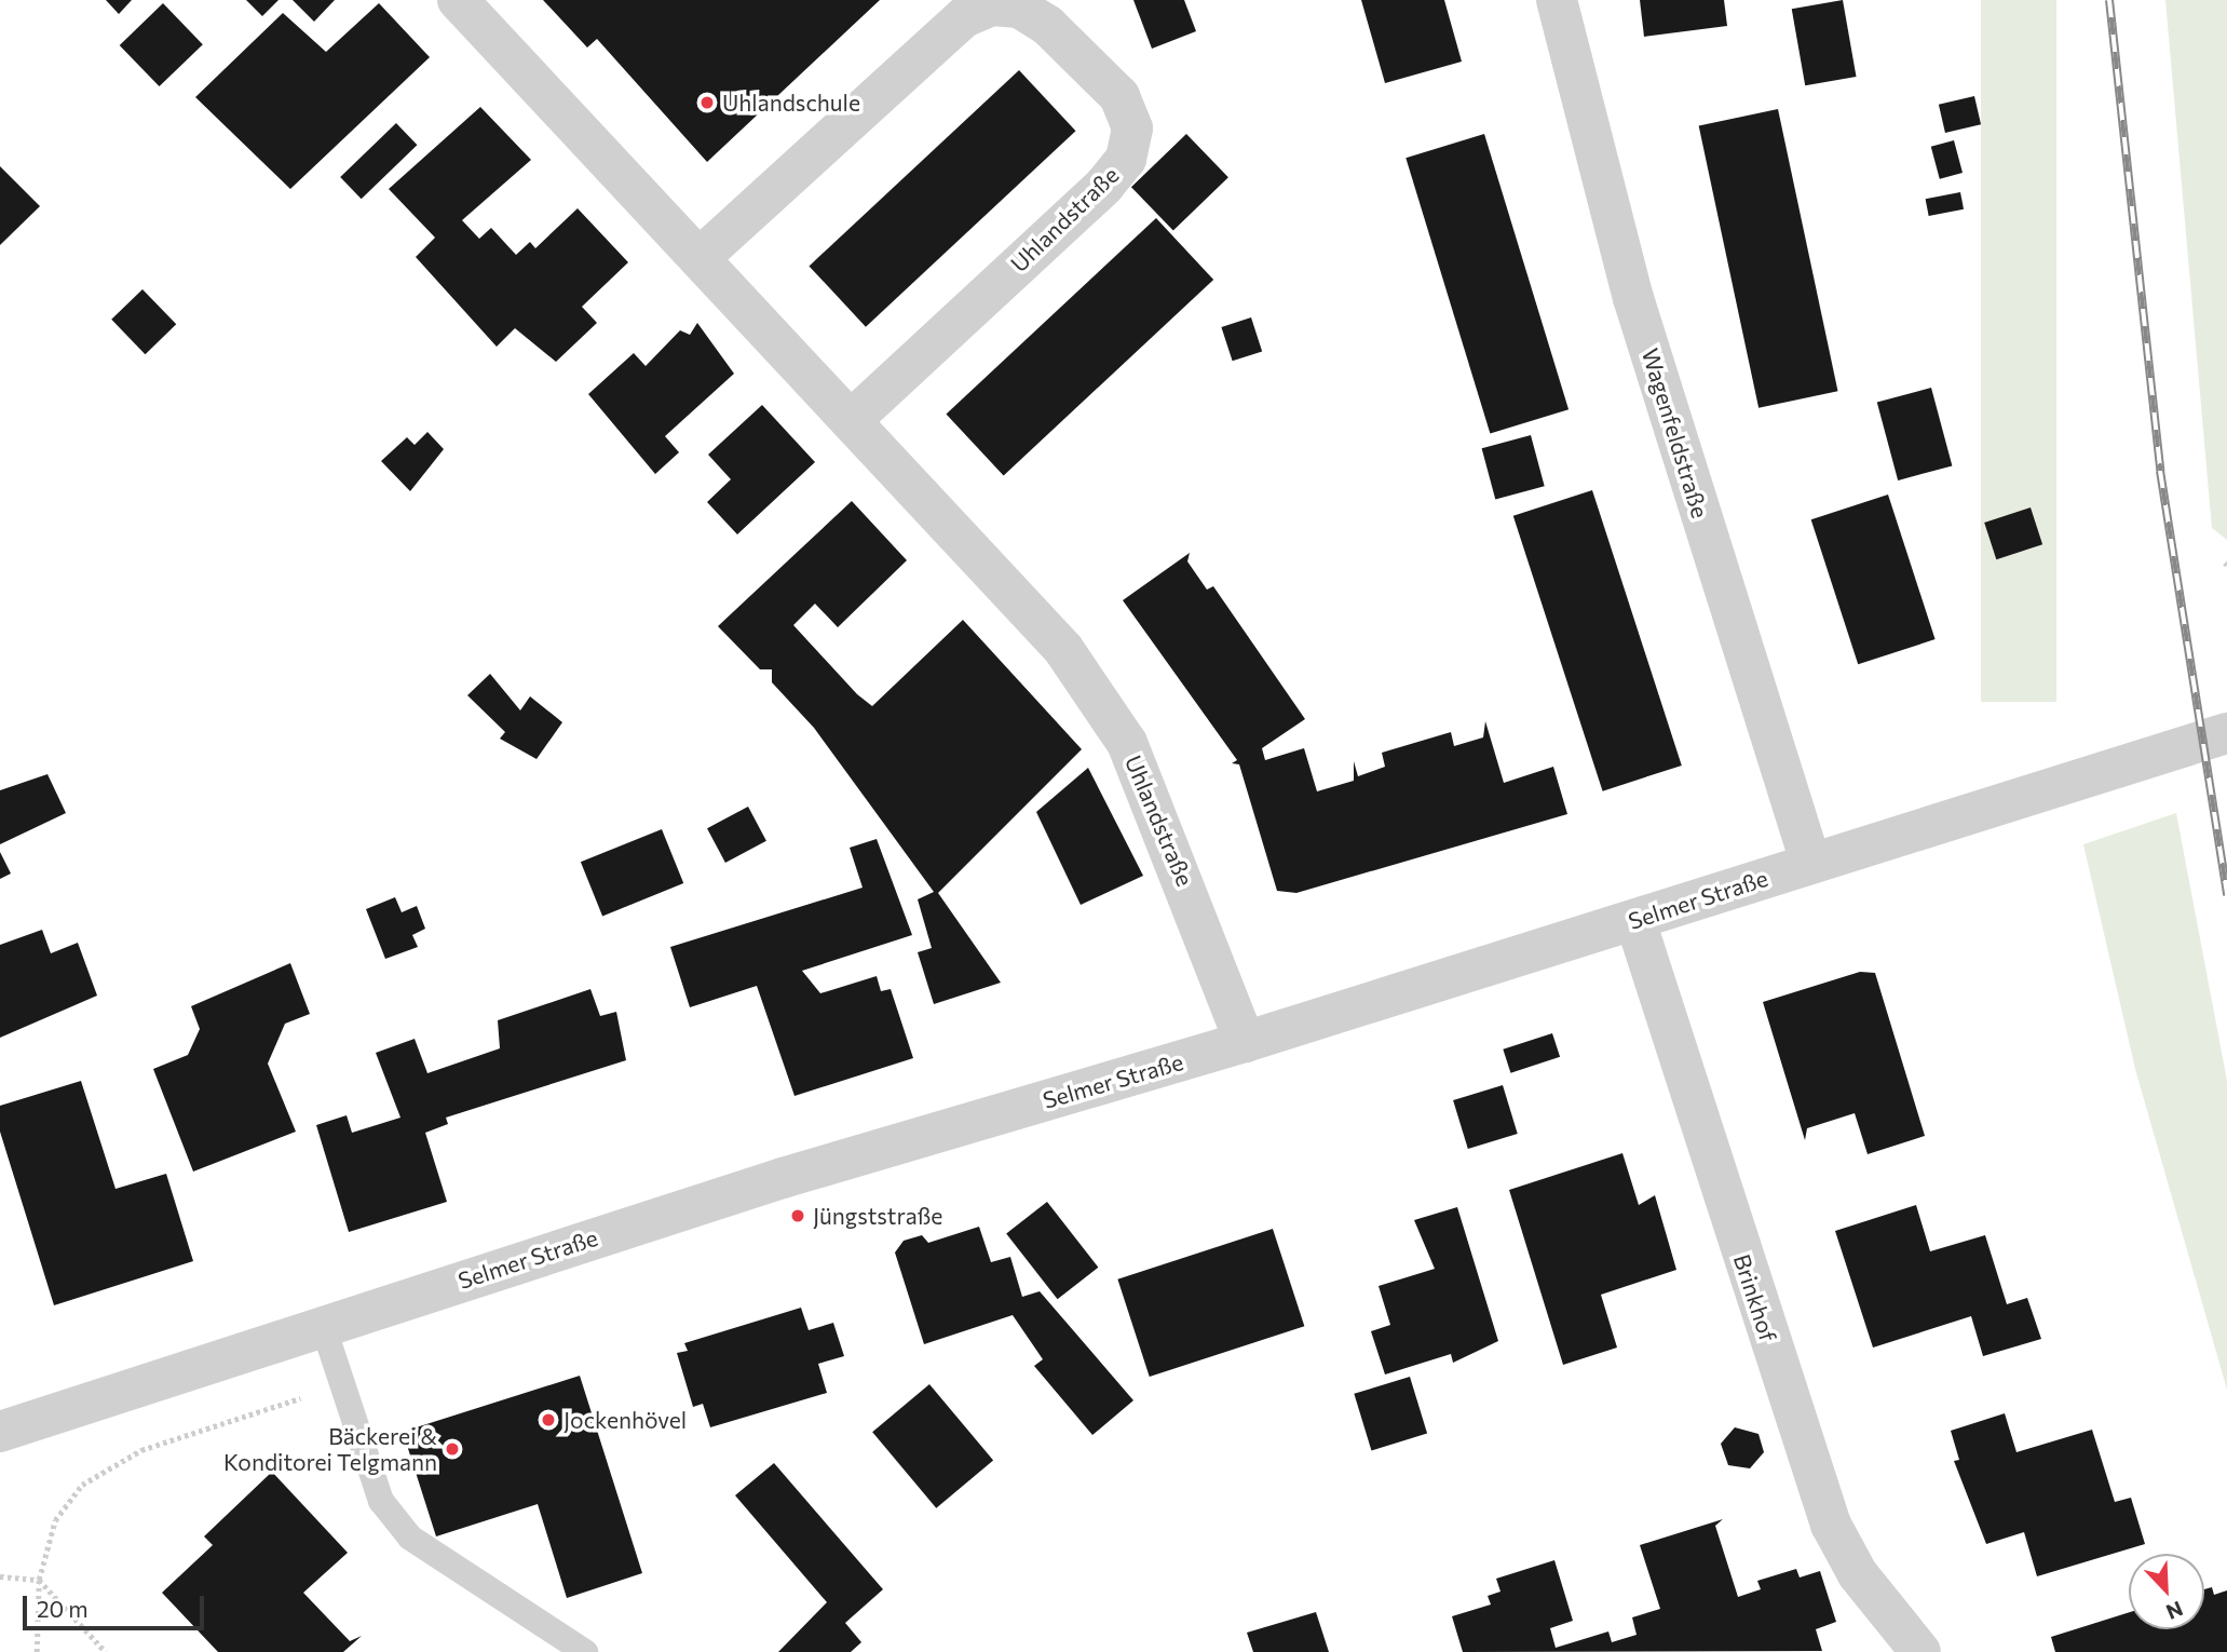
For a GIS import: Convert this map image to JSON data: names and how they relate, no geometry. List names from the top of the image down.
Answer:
{
  "streets": {
    "street": [
      "Uhlandstraße",
      "Wagenfeldstraße",
      "Selmer Straße",
      "Brinkhof"
    ]
  },
  "crossings": [
    ["Uhlandstraße", "Selmer Straße"],
    ["Wagenfeldstraße", "Selmer Straße"],
    ["Selmer Straße", "Brinkhof"]
  ],
  "places": [
    "Uhlandschule",
    "Jüngststraße",
    "Jockenhövel",
    "Bäckerei & Konditorei Telgmann"
  ],
  "scale_bar": "20 m",
  "north": "bottom right"
}
